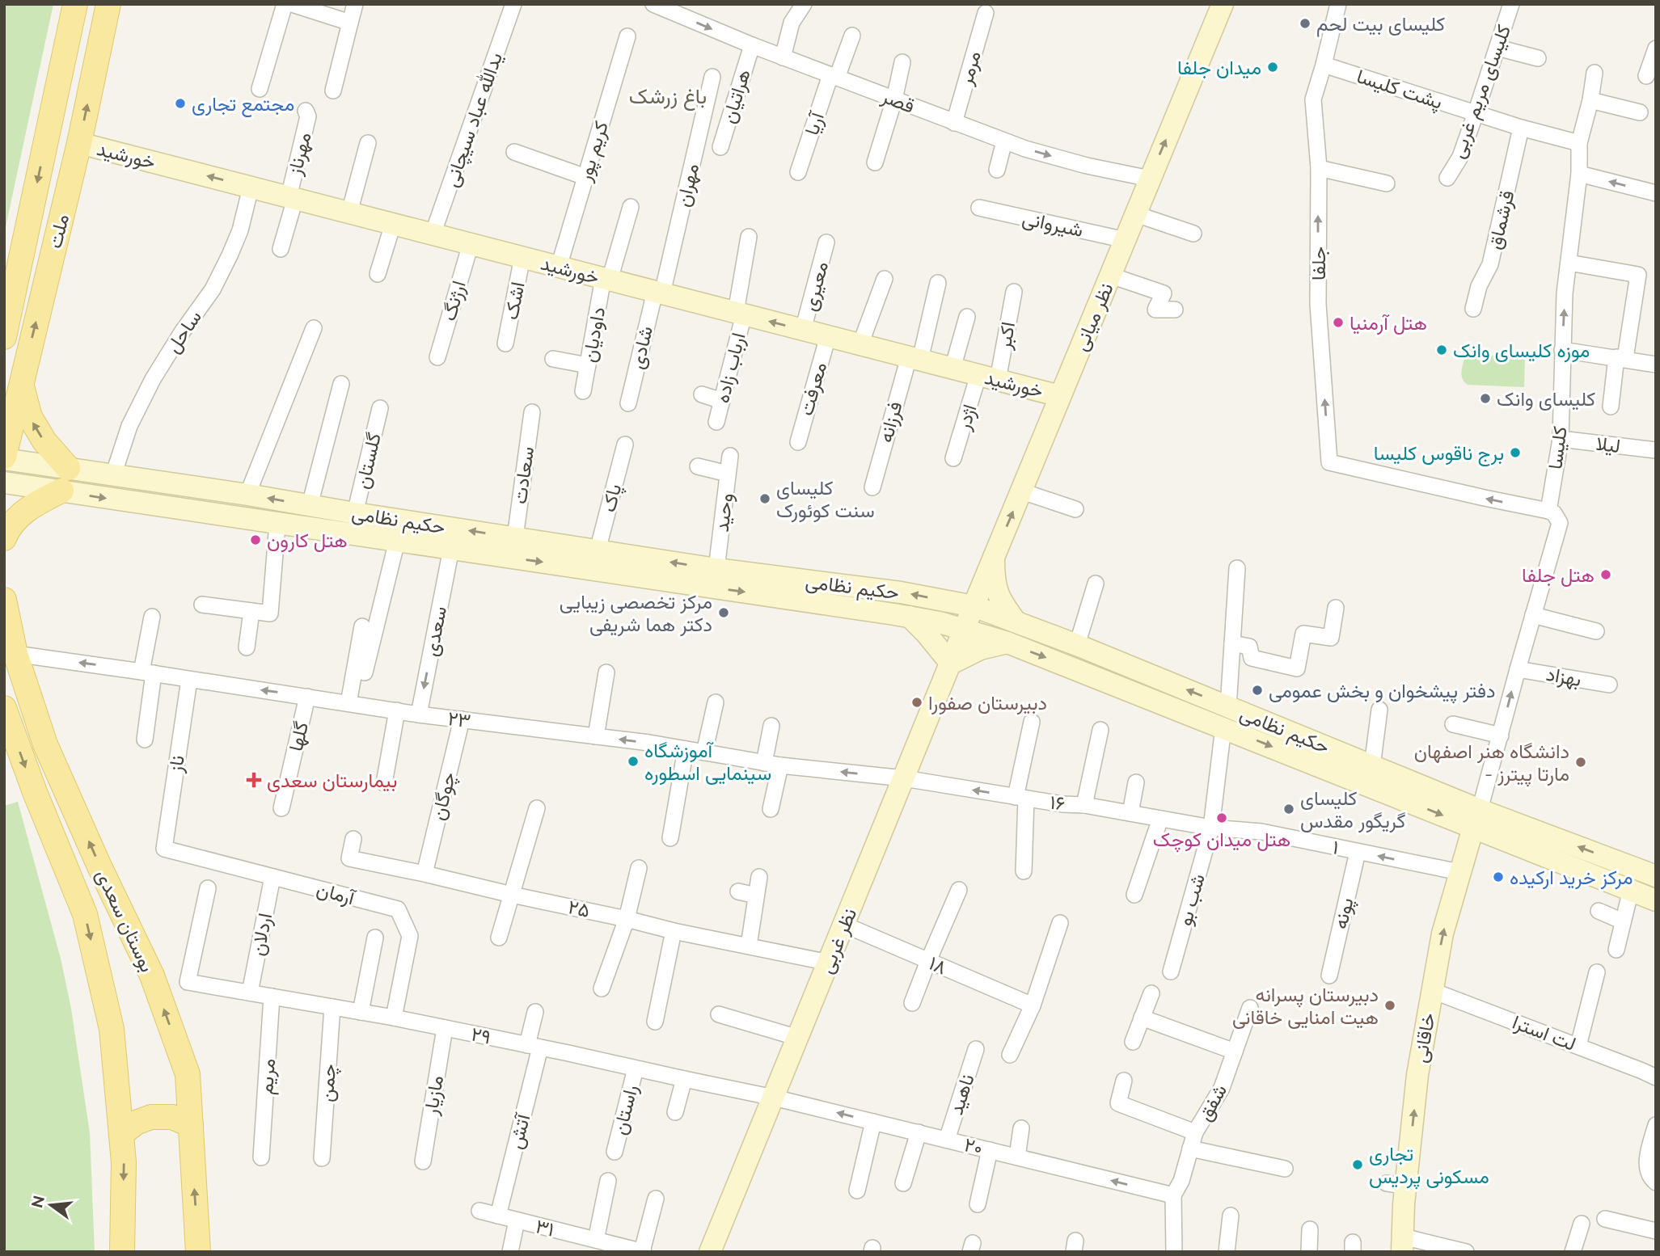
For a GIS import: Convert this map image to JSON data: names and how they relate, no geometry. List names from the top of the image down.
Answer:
{
  "streets": {
    "main road": [
      "خورشید",
      "ملت",
      "نظر میانی",
      "حکیم نظامی",
      "بوستان سعدی",
      "نظر غربی",
      "خاقانی"
    ],
    "street": [
      "مرمر",
      "پشت کلیسا",
      "کلیسای مریم غربی",
      "هراتیان",
      "قصر",
      "یدالله عباد سیچانی",
      "آریا",
      "کریم پور",
      "مهرناز",
      "مهران",
      "قرشماق",
      "شیروانی",
      "جلفا",
      "معیری",
      "ارژنگ",
      "اشک",
      "ساحل",
      "داودیان",
      "اکبر",
      "شادی",
      "ارباب زاده",
      "معرفت",
      "اژدر",
      "فرزانه",
      "لیلا",
      "کلیسا",
      "گلستان",
      "سعادت",
      "پاک",
      "وحید",
      "سعدی",
      "بهزاد",
      "۲۳",
      "گلها",
      "ناز",
      "چوگان",
      "۱۶",
      "۱",
      "آرمان",
      "شب بو",
      "۲۵",
      "پونه",
      "اردلان",
      "۱۸",
      "لت استرا",
      "۲۹",
      "مریم",
      "چمن",
      "ناهید",
      "مازیار",
      "شفق",
      "راستان",
      "آتش",
      "۲۰",
      "۳۱"
    ]
  },
  "crossings": [
    ["مرمر", "قصر"],
    ["پشت کلیسا", "کلیسای مریم غربی"],
    ["پشت کلیسا", "جلفا"],
    ["هراتیان", "قصر"],
    ["قصر", "آریا"],
    ["قصر", "نظر میانی"],
    ["یدالله عباد سیچانی", "خورشید"],
    ["کریم پور", "خورشید"],
    ["مهرناز", "خورشید"],
    ["خورشید", "مهران"],
    ["خورشید", "ملت"],
    ["خورشید", "معیری"],
    ["خورشید", "ارژنگ"],
    ["خورشید", "اشک"],
    ["خورشید", "نظر میانی"],
    ["خورشید", "ساحل"],
    ["خورشید", "داودیان"],
    ["خورشید", "اکبر"],
    ["خورشید", "شادی"],
    ["خورشید", "ارباب زاده"],
    ["خورشید", "معرفت"],
    ["خورشید", "اژدر"],
    ["خورشید", "فرزانه"],
    ["مهران", "شادی"],
    ["شیروانی", "نظر میانی"],
    ["ملت", "حکیم نظامی"],
    ["جلفا", "کلیسا"],
    ["نظر میانی", "حکیم نظامی"],
    ["نظر میانی", "نظر غربی"],
    ["ساحل", "حکیم نظامی"],
    ["اکبر", "اژدر"],
    ["لیلا", "کلیسا"],
    ["گلستان", "حکیم نظامی"],
    ["سعادت", "حکیم نظامی"],
    ["پاک", "حکیم نظامی"],
    ["وحید", "حکیم نظامی"],
    ["حکیم نظامی", "سعدی"],
    ["حکیم نظامی", "شب بو"],
    ["حکیم نظامی", "نظر غربی"],
    ["حکیم نظامی", "خاقانی"],
    ["سعدی", "۲۳"],
    ["۲۳", "گلها"],
    ["۲۳", "ناز"],
    ["۲۳", "چوگان"],
    ["۲۳", "۱۶"],
    ["۲۳", "بوستان سعدی"],
    ["۲۳", "نظر غربی"],
    ["ناز", "آرمان"],
    ["چوگان", "۲۵"],
    ["۱۶", "۱"],
    ["۱۶", "شب بو"],
    ["۱۶", "نظر غربی"],
    ["۱", "شب بو"],
    ["۱", "پونه"],
    ["۱", "خاقانی"],
    ["آرمان", "اردلان"],
    ["آرمان", "۲۹"],
    ["۲۵", "نظر غربی"],
    ["اردلان", "۲۹"],
    ["نظر غربی", "۱۸"],
    ["نظر غربی", "۲۹"],
    ["نظر غربی", "۲۰"],
    ["لت استرا", "خاقانی"],
    ["۲۹", "مریم"],
    ["۲۹", "چمن"],
    ["۲۹", "مازیار"],
    ["۲۹", "راستان"],
    ["۲۹", "آتش"],
    ["۲۹", "۲۰"],
    ["ناهید", "۲۰"],
    ["شفق", "۲۰"],
    ["آتش", "۳۱"]
  ],
  "one_way": [
    "قصر",
    "نظر میانی",
    "۲۳",
    "۱۶",
    "۱",
    "خاقانی",
    "۲۰"
  ],
  "districts": ["باغ زرشک"],
  "places": {
    "other": [
      "کلیسای بیت لحم",
      "میدان جلفا",
      "مجتمع تجاری",
      "هتل آرمنیا",
      "موزه کلیسای وانک",
      "کلیسای وانک",
      "برج ناقوس کلیسا",
      "کلیسای سنت کوئورک",
      "هتل کارون",
      "هتل جلفا",
      "مرکز تخصصی زیبایی دکتر هما شریفی",
      "دفتر پیشخوان و بخش عمومی",
      "دبیرستان صفورا",
      "آموزشگاه سینمایی اسطوره",
      "دانشگاه هنر اصفهان - مارتا پیترز",
      "کلیسای گریگور مقدس",
      "هتل میدان کوچک",
      "مرکز خرید ارکیده",
      "دبیرستان پسرانه هیت امنایی خاقانی",
      "تجاری مسکونی پردیس"
    ],
    "health": ["بیمارستان سعدی"]
  },
  "north": "left"
}
